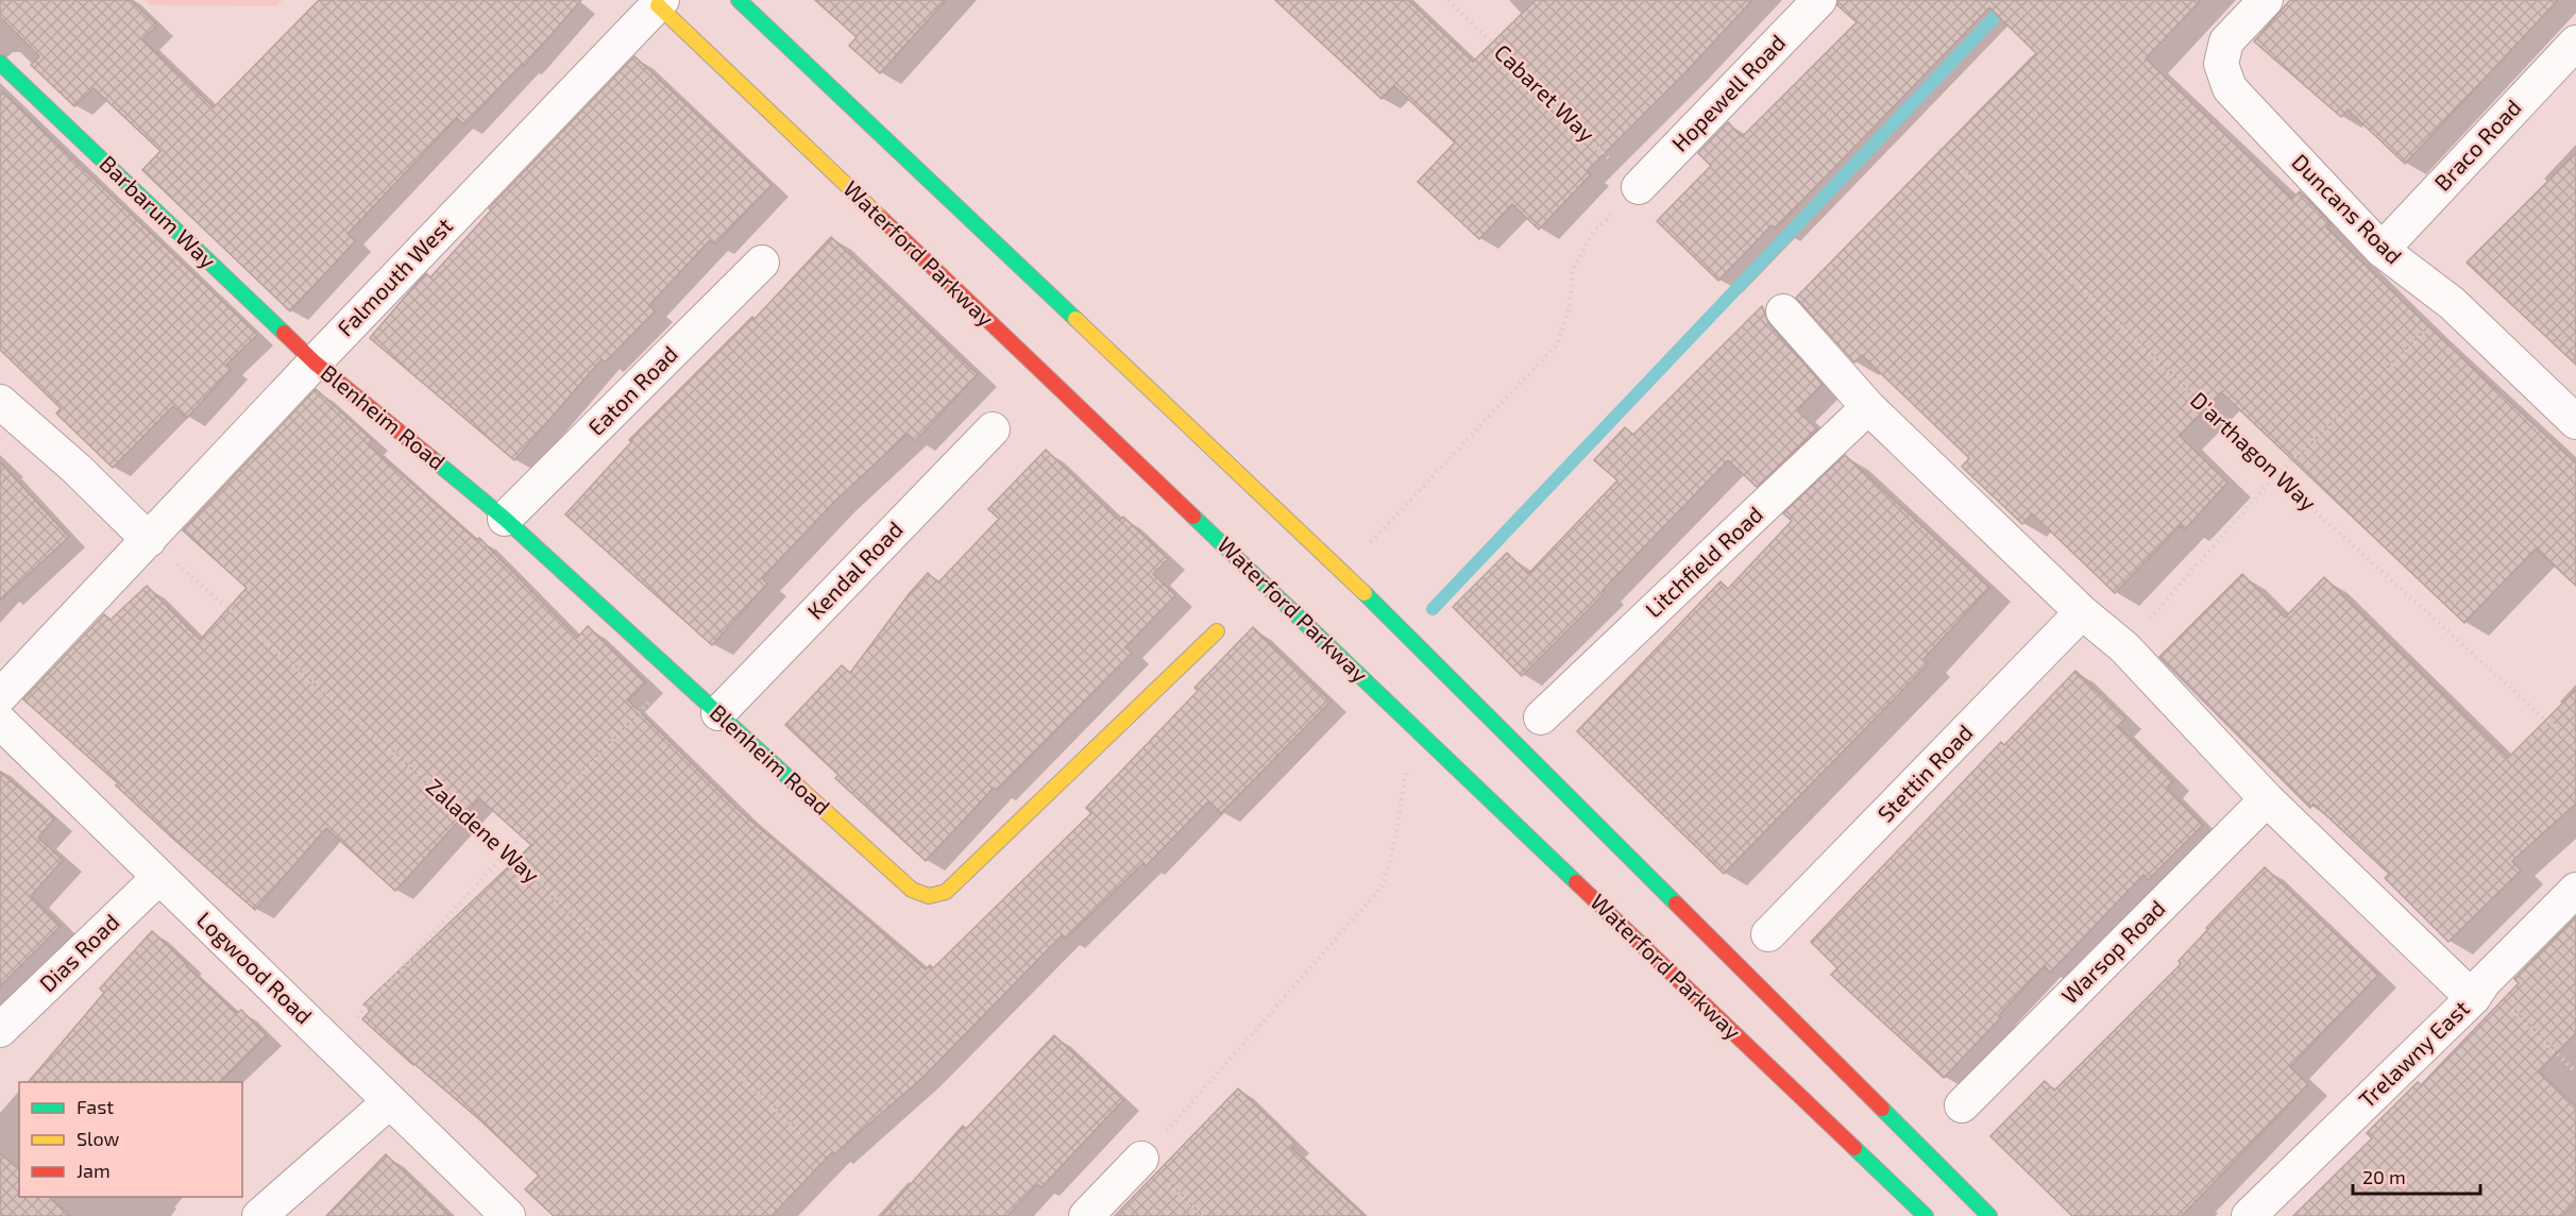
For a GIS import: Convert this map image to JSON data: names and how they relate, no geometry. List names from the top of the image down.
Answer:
{
  "streets": {
    "street": [
      "Hopewell Road",
      "Braco Road",
      "Duncans Road",
      "Barbarum Way",
      "Waterford Parkway",
      "Falmouth West",
      "Eaton Road",
      "Blenheim Road",
      "Litchfield Road",
      "Kendal Road",
      "Stettin Road",
      "Warsop Road",
      "Dias Road",
      "Logwood Road",
      "Trelawny East"
    ],
    "path": ["Cabaret Way", "D'arthagon Way", "Zaladene Way"]
  },
  "crossings": [
    ["Cabaret Way", "Hopewell Road"],
    ["Braco Road", "Duncans Road"],
    ["Barbarum Way", "Falmouth West"],
    ["Barbarum Way", "Blenheim Road"],
    ["Waterford Parkway", "Falmouth West"],
    ["Falmouth West", "Blenheim Road"],
    ["Falmouth West", "Zaladene Way"],
    ["Eaton Road", "Blenheim Road"],
    ["Blenheim Road", "Kendal Road"],
    ["Dias Road", "Logwood Road"]
  ],
  "legend": ["Fast", "Slow", "Jam"],
  "scale_bar": "20 m"
}
